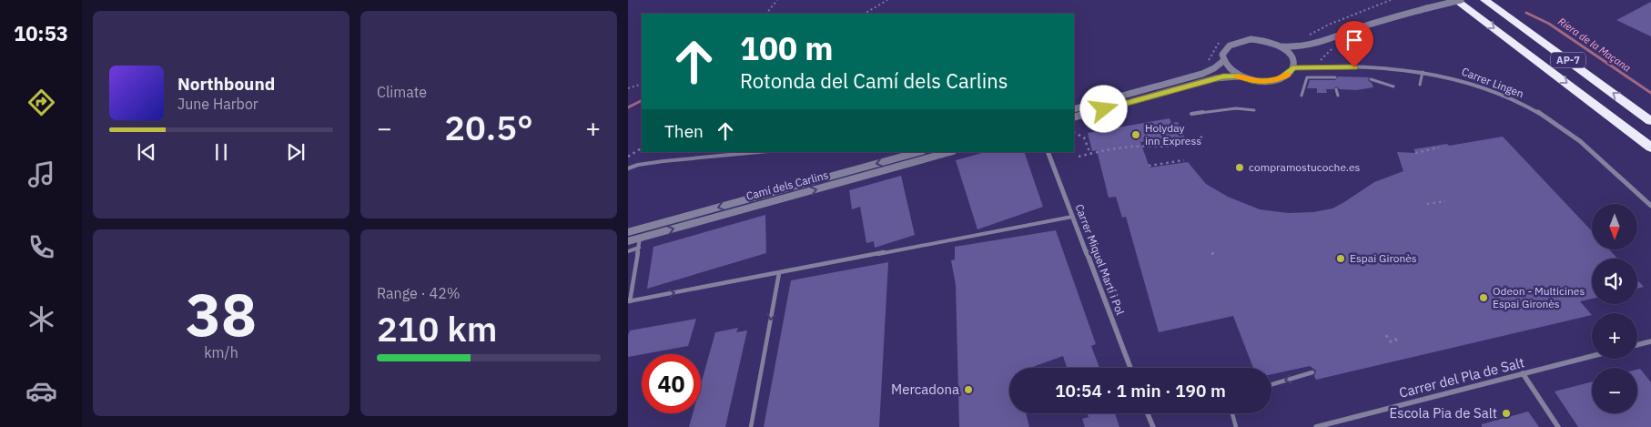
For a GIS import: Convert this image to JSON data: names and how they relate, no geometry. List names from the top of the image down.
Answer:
{
  "streets": {
    "highway": ["AP-7"],
    "street": [
      "Carrer Lingen",
      "Camí dels Carlins",
      "Carrer Miquel Martí i Pol",
      "Carrer del Pla de Salt"
    ]
  },
  "water": ["Riera de la Maçana"],
  "places": [
    "Holyday inn Express",
    "compramostucoche.es",
    "Espai Gironès",
    "Odeon - Multicines Espai Gironès",
    "Mercadona",
    "Escola Pia de Salt"
  ],
  "north": "bottom",
  "page": {
    "tabs": "10:53",
    "tile": [
      "Climate",
      ["38", "km/h"],
      ["Range · 42%", "210 km"]
    ],
    "turn": ["100 m", "Rotonda del Camí dels Carlins"],
    "song": ["Northbound", "June Harbor"],
    "heat": ["−", "20.5°", "+"],
    "then": "Then",
    "map_buttons": ["+", "−"],
    "limit": "40",
    "trip": "10:54 · 1 min · 190 m"
  }
}
